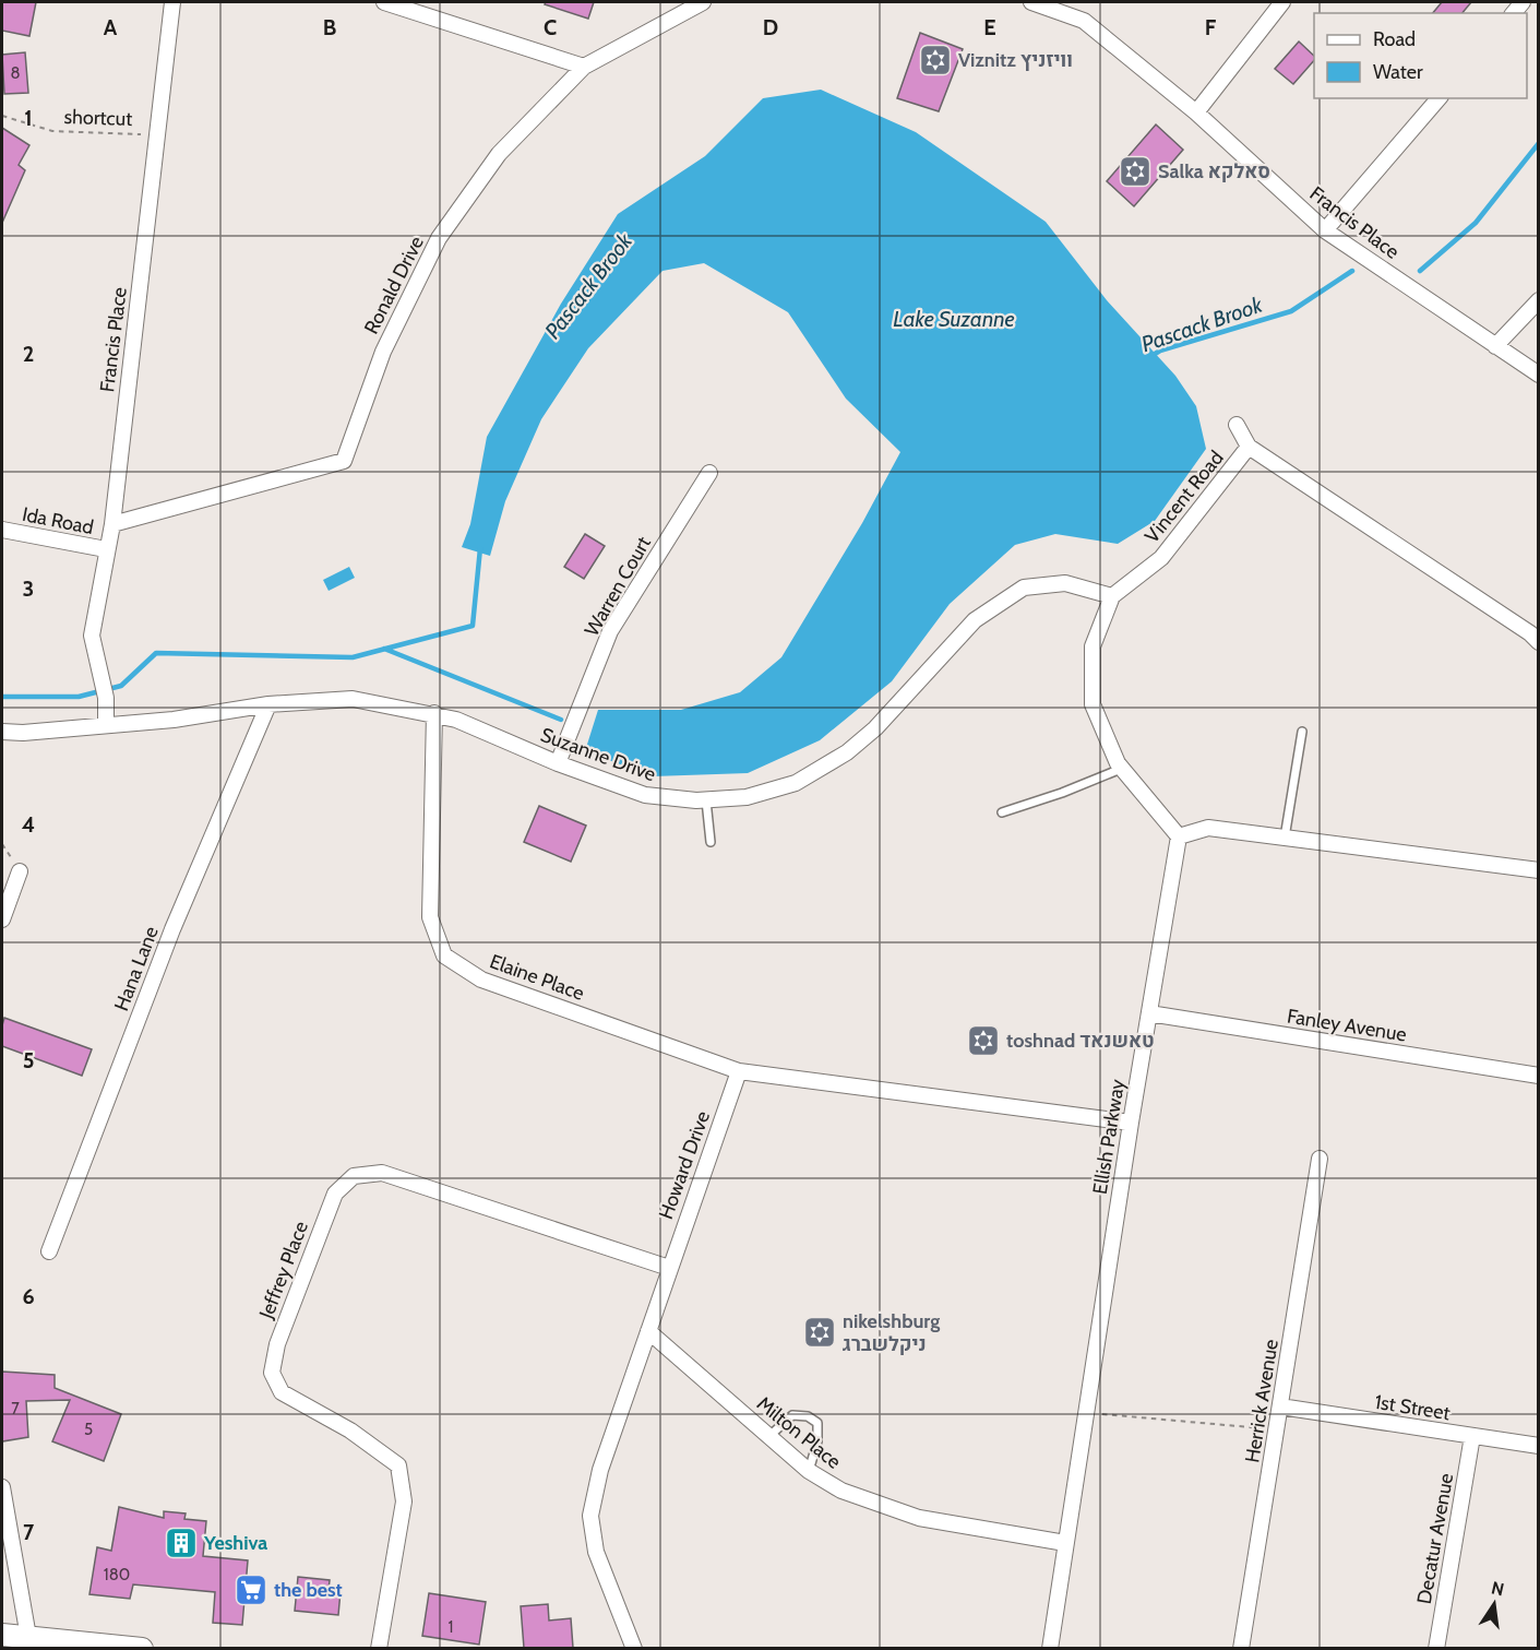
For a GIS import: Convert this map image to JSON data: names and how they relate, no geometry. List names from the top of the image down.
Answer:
{
  "streets": {
    "street": [
      "Francis Place",
      "Ronald Drive",
      "Vincent Road",
      "Ida Road",
      "Warren Court",
      "Suzanne Drive",
      "Hana Lane",
      "Elaine Place",
      "Fanley Avenue",
      "Ellish Parkway",
      "Howard Drive",
      "Jeffrey Place",
      "Herrick Avenue",
      "1st Street",
      "Milton Place",
      "Decatur Avenue"
    ],
    "path": ["shortcut"]
  },
  "crossings": [
    ["shortcut", "Francis Place"],
    ["Francis Place", "Ronald Drive"],
    ["Francis Place", "Ida Road"],
    ["Francis Place", "Suzanne Drive"],
    ["Vincent Road", "Suzanne Drive"],
    ["Warren Court", "Suzanne Drive"],
    ["Suzanne Drive", "Hana Lane"],
    ["Suzanne Drive", "Elaine Place"],
    ["Elaine Place", "Howard Drive"],
    ["Fanley Avenue", "Ellish Parkway"],
    ["Ellish Parkway", "Milton Place"],
    ["Howard Drive", "Jeffrey Place"],
    ["Howard Drive", "Milton Place"],
    ["Herrick Avenue", "1st Street"],
    ["1st Street", "Decatur Avenue"]
  ],
  "water": ["Pascack Brook", "Lake Suzanne"],
  "places": {
    "synagogue": [
      "Viznitz וויזניץ",
      "Salka סאלקא",
      "toshnad טאשנאד",
      "nikelshburg ניקלשברג"
    ],
    "building": ["Yeshiva"],
    "supermarket": ["the best"]
  },
  "house_numbers": [
    "8",
    "7",
    "5",
    "180",
    "1"
  ],
  "legend": ["Road", "Water"],
  "north": "top",
  "grid": {
    "columns": [
      "A",
      "B",
      "C",
      "D",
      "E",
      "F"
    ],
    "rows": [
      "1",
      "2",
      "3",
      "4",
      "5",
      "6",
      "7"
    ]
  }
}
